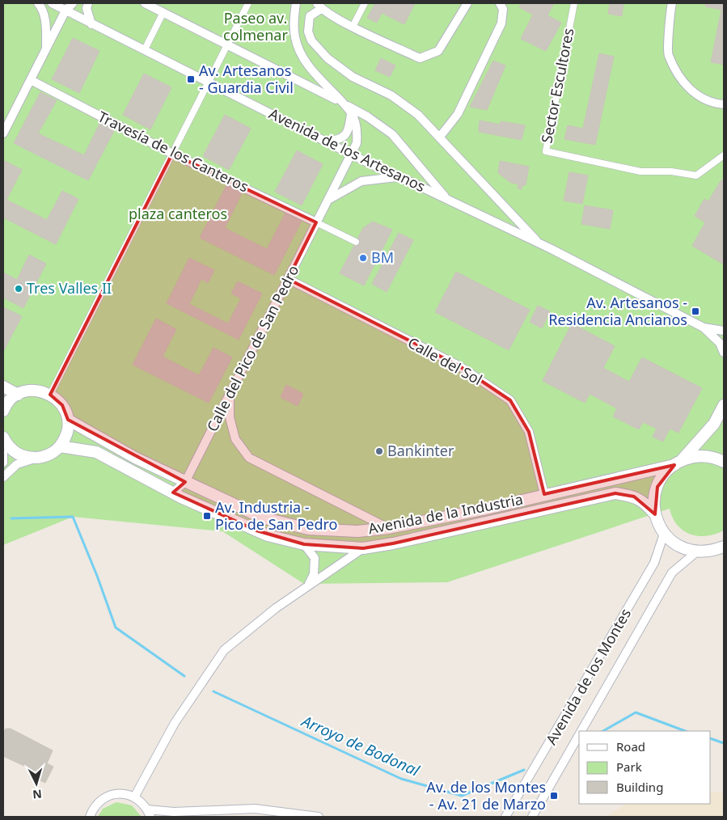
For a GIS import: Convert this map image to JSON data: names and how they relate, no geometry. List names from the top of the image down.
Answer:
{
  "streets": {
    "street": [
      "Sector Escultores",
      "Avenida de los Artesanos",
      "Travesía de los Canteros",
      "Calle del Pico de San Pedro",
      "Calle del Sol",
      "Avenida de la Industria",
      "Avenida de los Montes"
    ]
  },
  "crossings": [
    ["Avenida de los Artesanos", "Calle del Pico de San Pedro"],
    ["Travesía de los Canteros", "Calle del Pico de San Pedro"],
    ["Calle del Pico de San Pedro", "Calle del Sol"],
    ["Calle del Pico de San Pedro", "Avenida de la Industria"],
    ["Calle del Sol", "Avenida de la Industria"]
  ],
  "water": ["Arroyo de Bodonal"],
  "parks": ["Paseo av. colmenar", "plaza canteros"],
  "places": {
    "transit": [
      "Av. Artesanos - Guardia Civil",
      "Av. Artesanos - Residencia Ancianos",
      "Av. Industria - Pico de San Pedro",
      "Av. de los Montes - Av. 21 de Marzo"
    ],
    "other": ["BM", "Tres Valles II", "Bankinter"]
  },
  "legend": ["Road", "Park", "Building"],
  "north": "bottom"
}
